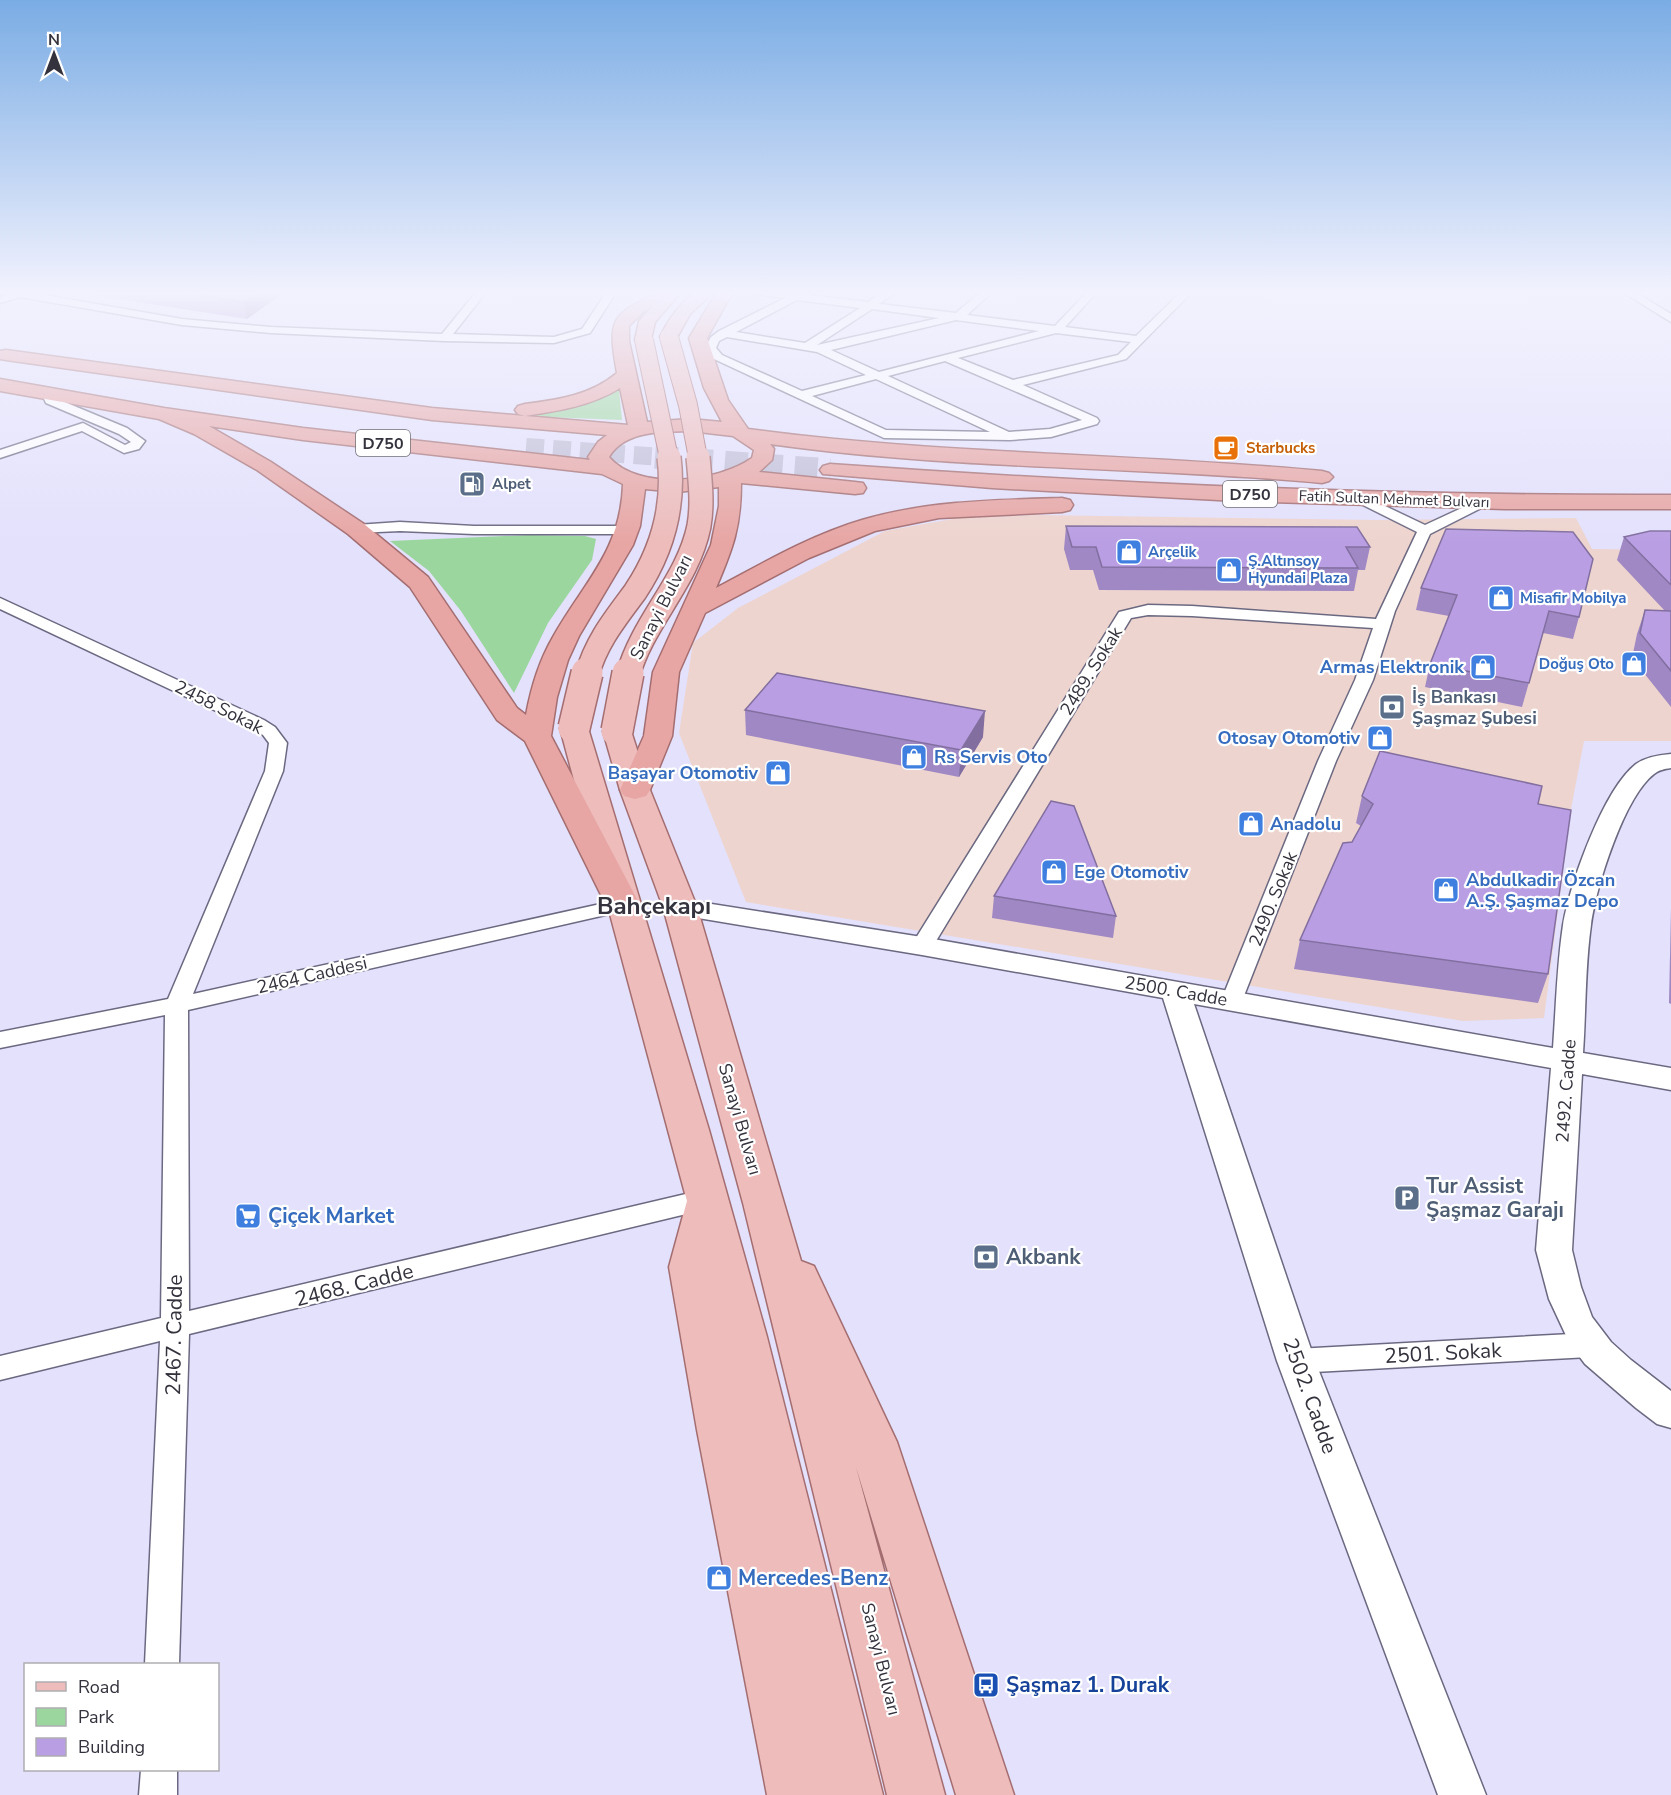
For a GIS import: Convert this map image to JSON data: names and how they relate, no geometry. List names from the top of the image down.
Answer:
{
  "streets": {
    "highway": ["D750", "Fatih Sultan Mehmet Bulvarı"],
    "main road": ["Sanayi Bulvarı"],
    "street": [
      "2489. Sokak",
      "2458 Sokak",
      "2490. Sokak",
      "2464 Caddesi",
      "2500. Cadde",
      "2492. Cadde",
      "2468. Cadde",
      "2467. Cadde",
      "2501. Sokak",
      "2502. Cadde"
    ]
  },
  "crossings": [
    ["D750", "Fatih Sultan Mehmet Bulvarı"],
    ["Sanayi Bulvarı", "2464 Caddesi"],
    ["Sanayi Bulvarı", "2500. Cadde"],
    ["Sanayi Bulvarı", "2468. Cadde"],
    ["2489. Sokak", "2490. Sokak"],
    ["2489. Sokak", "2500. Cadde"],
    ["2458 Sokak", "2464 Caddesi"],
    ["2458 Sokak", "2467. Cadde"],
    ["2490. Sokak", "2500. Cadde"],
    ["2464 Caddesi", "2467. Cadde"],
    ["2500. Cadde", "2492. Cadde"],
    ["2500. Cadde", "2502. Cadde"],
    ["2492. Cadde", "2501. Sokak"],
    ["2468. Cadde", "2467. Cadde"],
    ["2501. Sokak", "2502. Cadde"]
  ],
  "districts": ["Bahçekapı"],
  "places": {
    "cafe": ["Starbucks"],
    "fuel station": ["Alpet"],
    "shop": [
      "Arçelik",
      "Ş.Altınsoy Hyundai Plaza",
      "Misafir Mobilya",
      "Doğuş Oto",
      "Armas Elektronik",
      "Otosay Otomotiv",
      "Rs Servis Oto",
      "Başayar Otomotiv",
      "Anadolu",
      "Ege Otomotiv",
      "Abdulkadir Özcan A.Ş. Şaşmaz Depo",
      "Mercedes-Benz"
    ],
    "bank": ["İş Bankası Şaşmaz Şubesi", "Akbank"],
    "parking": ["Tur Assist Şaşmaz Garajı"],
    "supermarket": ["Çiçek Market"],
    "bus stop": ["Şaşmaz 1. Durak"]
  },
  "legend": ["Road", "Park", "Building"],
  "north": "top"
}
